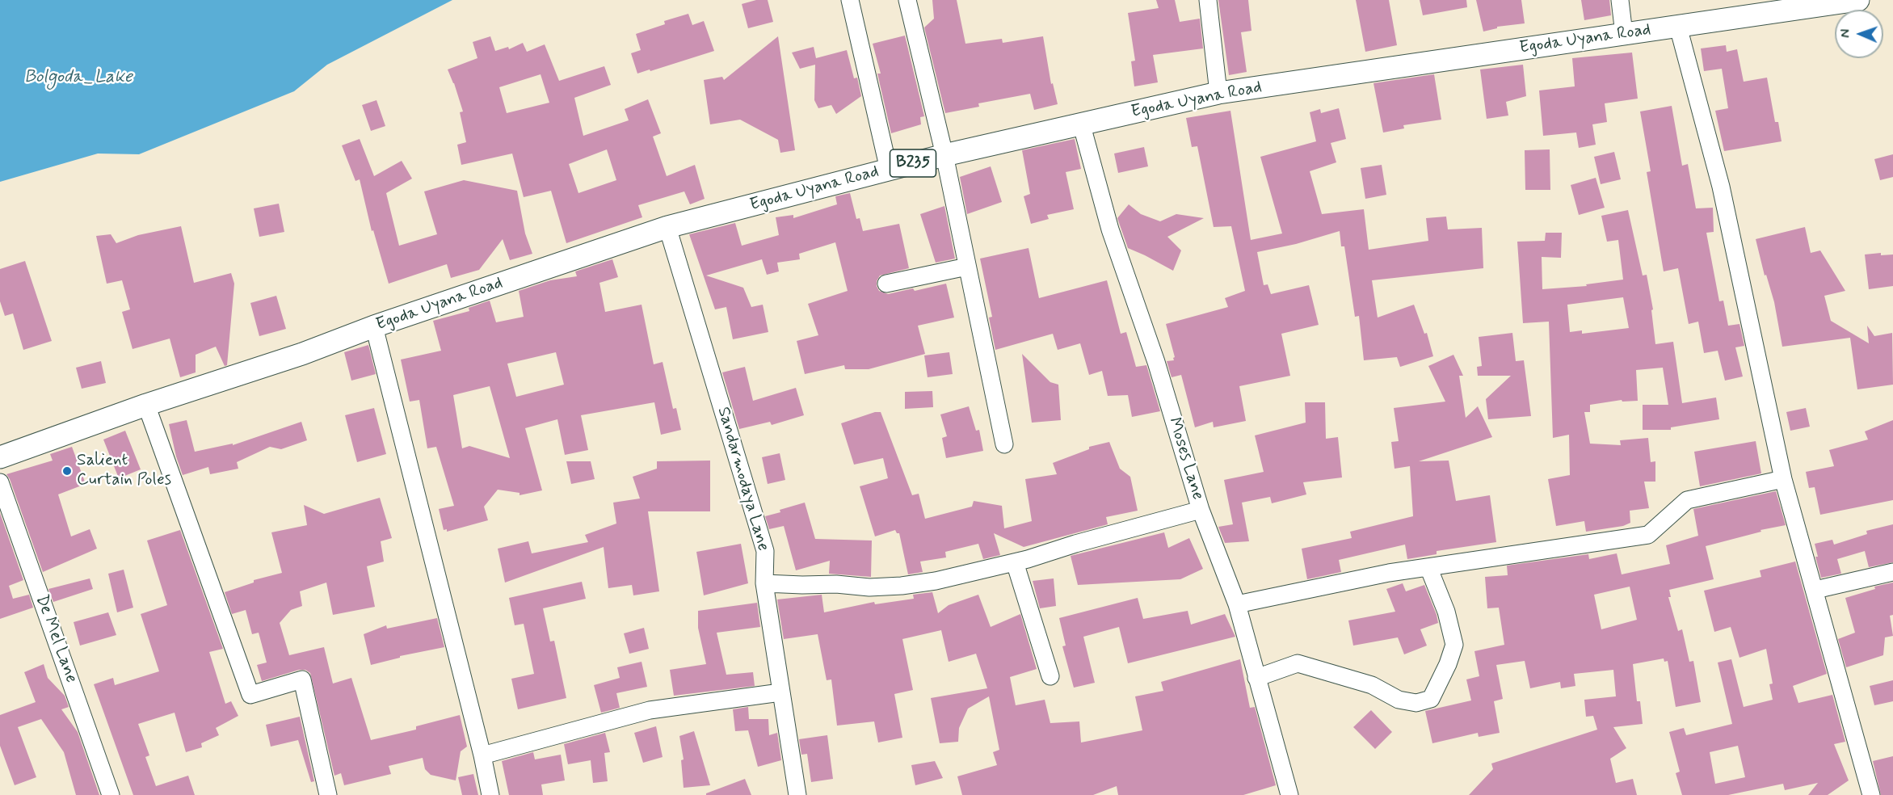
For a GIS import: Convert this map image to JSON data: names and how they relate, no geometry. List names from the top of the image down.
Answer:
{
  "streets": {
    "main road": ["Egoda Uyana Road", "B235"],
    "street": ["Moses Lane", "Sandarmodaya Lane", "De Mel Lane"]
  },
  "crossings": [
    ["Egoda Uyana Road", "Moses Lane"],
    ["Egoda Uyana Road", "Sandarmodaya Lane"]
  ],
  "water": ["Bolgoda_Lake"],
  "places": ["Salient Curtain Poles"],
  "north": "left"
}
